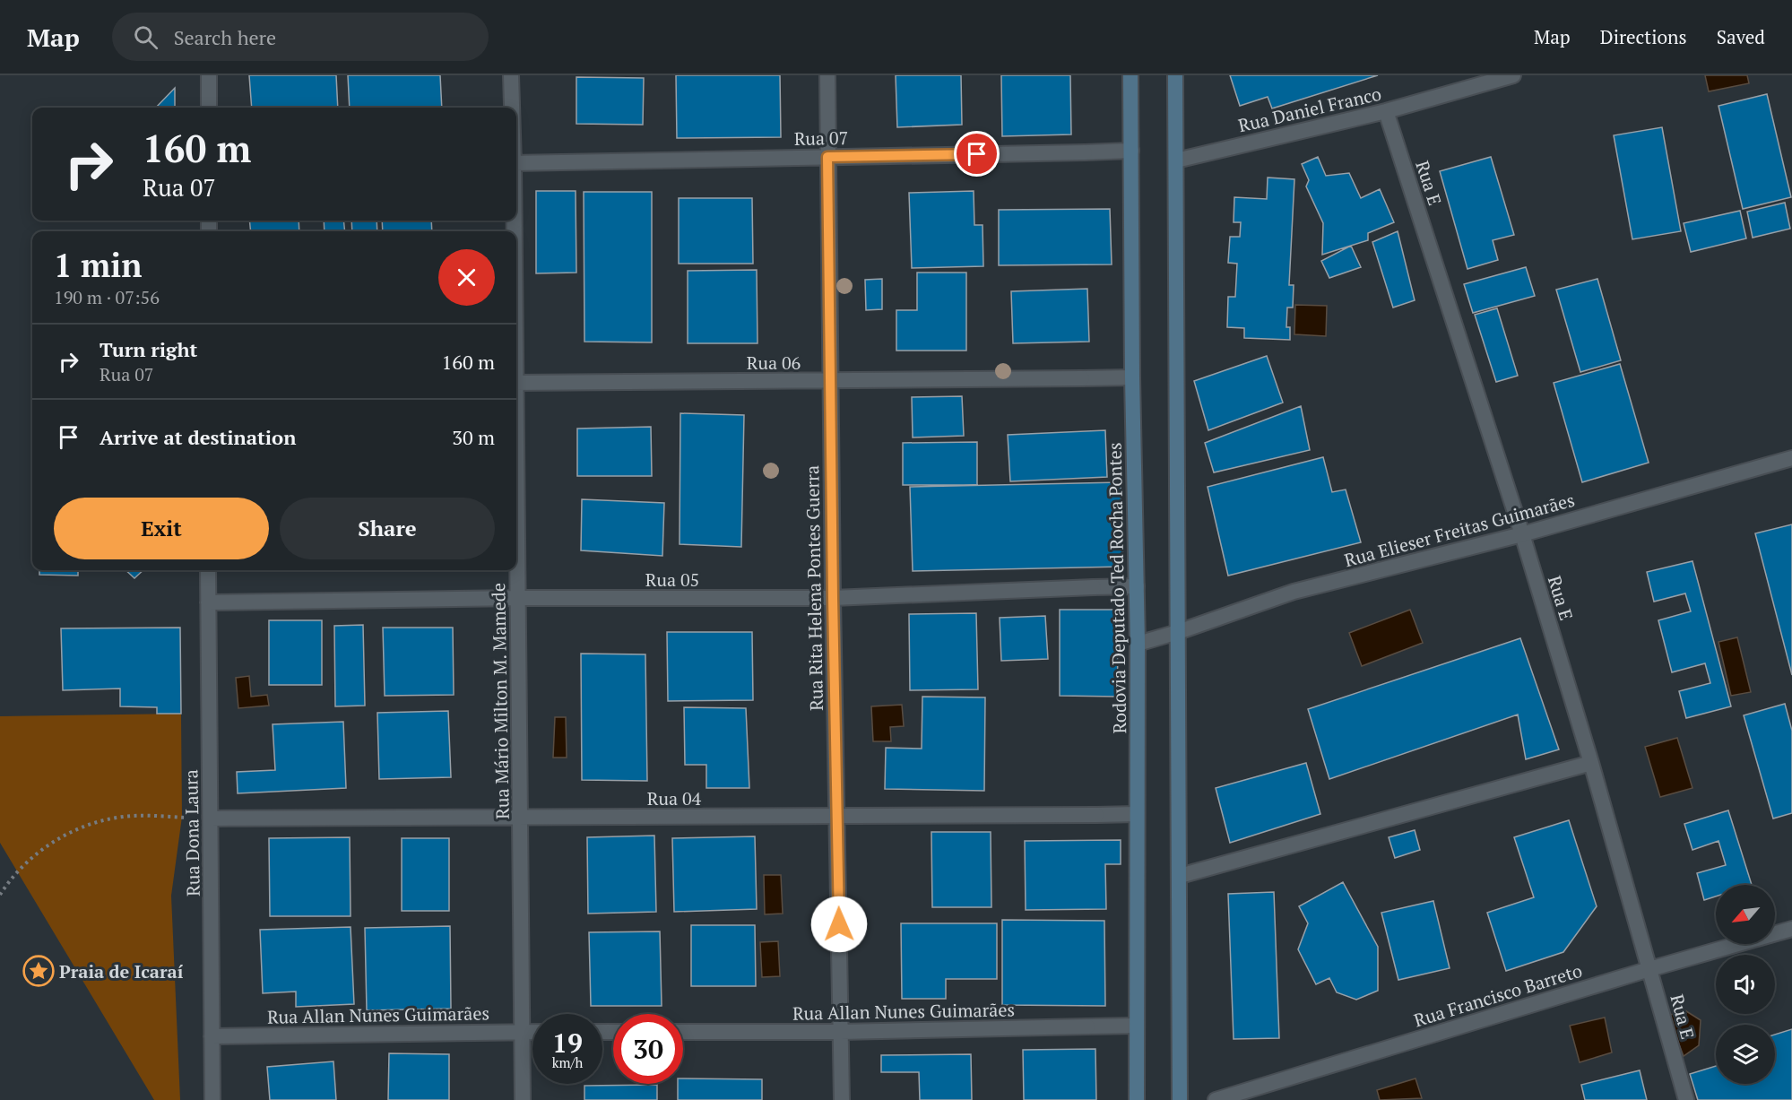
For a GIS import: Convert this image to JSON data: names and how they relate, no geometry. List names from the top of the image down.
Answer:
{
  "streets": {
    "main road": ["Rodovia Deputado Ted Rocha Pontes"],
    "street": [
      "Rua Daniel Franco",
      "Rua 07",
      "Rua E",
      "Rua 06",
      "Rua Elieser Freitas Guimarães",
      "Rua 05",
      "Rua Rita Helena Pontes Guerra",
      "Rua Mário Milton M. Mamede",
      "Rua 04",
      "Rua Dona Laura",
      "Rua Francisco Barreto",
      "Rua Allan Nunes Guimarães"
    ]
  },
  "crossings": [
    ["Rua Daniel Franco", "Rua E"],
    ["Rua 07", "Rua Rita Helena Pontes Guerra"],
    ["Rua 07", "Rodovia Deputado Ted Rocha Pontes"],
    ["Rua E", "Rua Elieser Freitas Guimarães"],
    ["Rua E", "Rua Francisco Barreto"],
    ["Rua 06", "Rua Rita Helena Pontes Guerra"],
    ["Rua 06", "Rodovia Deputado Ted Rocha Pontes"],
    ["Rua Elieser Freitas Guimarães", "Rodovia Deputado Ted Rocha Pontes"],
    ["Rua 05", "Rua Rita Helena Pontes Guerra"],
    ["Rua 05", "Rodovia Deputado Ted Rocha Pontes"],
    ["Rua 05", "Rua Mário Milton M. Mamede"],
    ["Rua 05", "Rua Dona Laura"],
    ["Rua Rita Helena Pontes Guerra", "Rua 04"],
    ["Rua Rita Helena Pontes Guerra", "Rua Allan Nunes Guimarães"],
    ["Rodovia Deputado Ted Rocha Pontes", "Rua 04"],
    ["Rodovia Deputado Ted Rocha Pontes", "Rua Allan Nunes Guimarães"],
    ["Rua Mário Milton M. Mamede", "Rua 04"],
    ["Rua Mário Milton M. Mamede", "Rua Allan Nunes Guimarães"],
    ["Rua 04", "Rua Dona Laura"],
    ["Rua Dona Laura", "Rua Allan Nunes Guimarães"]
  ],
  "places": {
    "place": ["Praia de Icaraí"]
  },
  "north": "bottom left",
  "page": {
    "header": "Map",
    "search": "Search here",
    "nav": ["Map", "Directions", "Saved"],
    "turn": ["160 m", "Rua 07"],
    "heading": ["1 min", "190 m · 07:56"],
    "list": [
      {
        "name": "Turn right",
        "note": "Rua 07",
        "value": "160 m"
      },
      {
        "name": "Arrive at destination",
        "value": "30 m"
      }
    ],
    "buttons": ["Exit", "Share"],
    "speed": "19 km/h",
    "limit": "30"
  }
}
